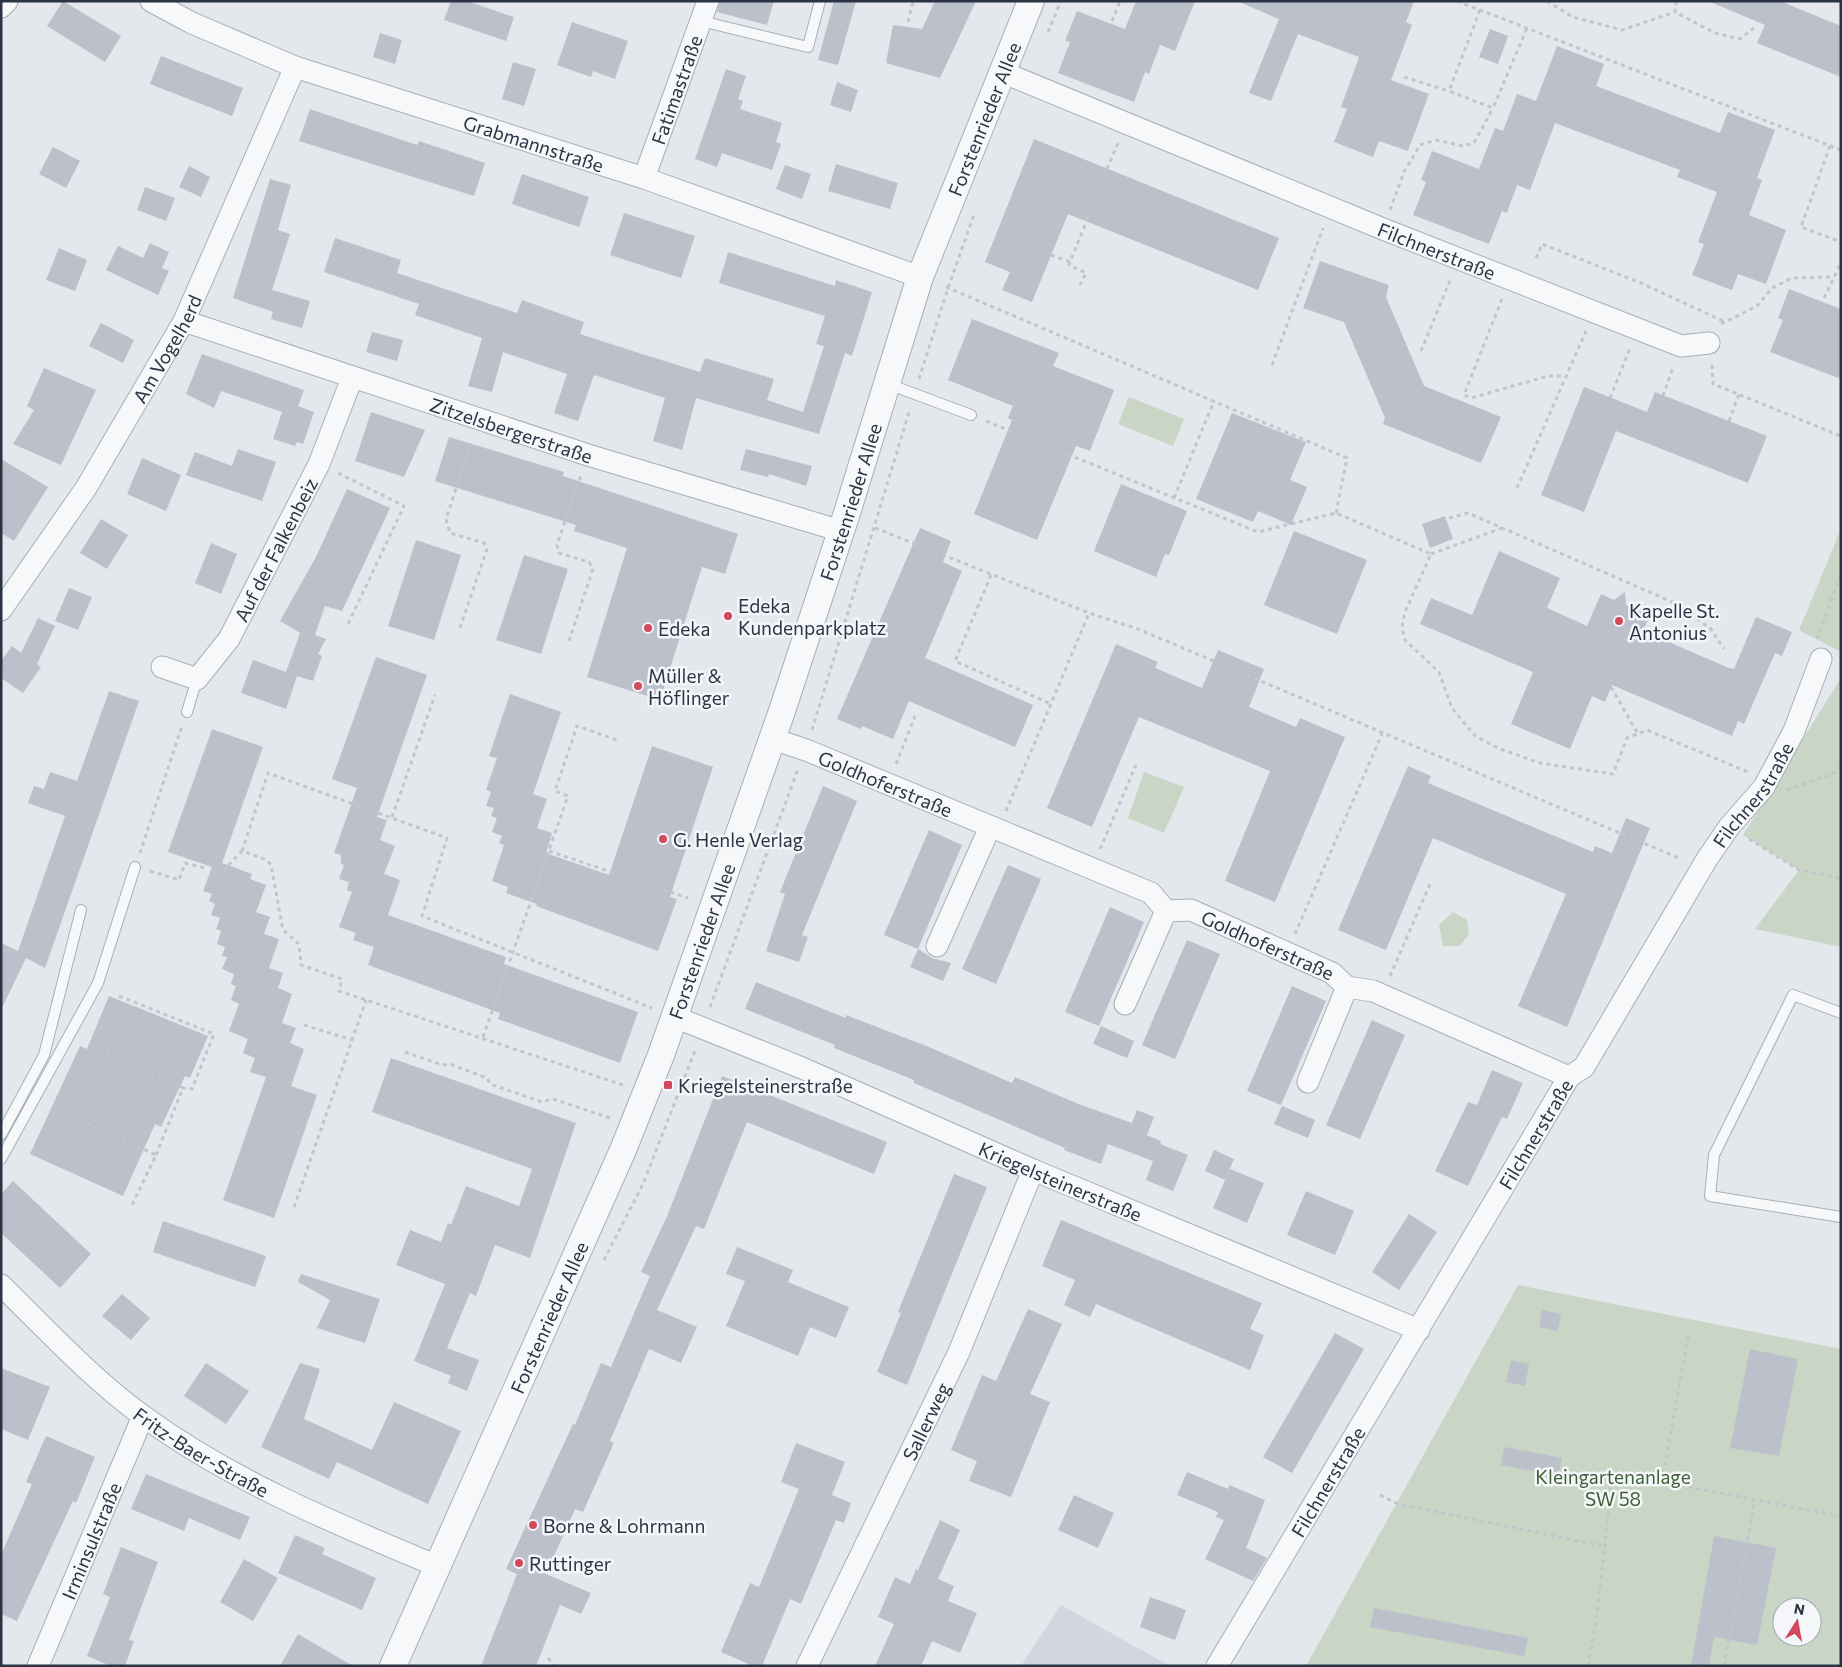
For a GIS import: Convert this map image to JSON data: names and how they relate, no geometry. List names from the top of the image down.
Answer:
{
  "streets": {
    "street": [
      "Fatimastraße",
      "Forstenrieder Allee",
      "Grabmannstraße",
      "Filchnerstraße",
      "Am Vogelherd",
      "Zitzelsbergerstraße",
      "Auf der Falkenbeiz",
      "Goldhoferstraße",
      "Kriegelsteinerstraße",
      "Sallerweg",
      "Fritz-Baer-Straße",
      "Irminsulstraße"
    ]
  },
  "crossings": [
    ["Fatimastraße", "Grabmannstraße"],
    ["Forstenrieder Allee", "Grabmannstraße"],
    ["Forstenrieder Allee", "Filchnerstraße"],
    ["Forstenrieder Allee", "Zitzelsbergerstraße"],
    ["Forstenrieder Allee", "Goldhoferstraße"],
    ["Forstenrieder Allee", "Kriegelsteinerstraße"],
    ["Forstenrieder Allee", "Fritz-Baer-Straße"],
    ["Grabmannstraße", "Am Vogelherd"],
    ["Filchnerstraße", "Goldhoferstraße"],
    ["Filchnerstraße", "Kriegelsteinerstraße"],
    ["Am Vogelherd", "Zitzelsbergerstraße"],
    ["Zitzelsbergerstraße", "Auf der Falkenbeiz"],
    ["Kriegelsteinerstraße", "Sallerweg"],
    ["Fritz-Baer-Straße", "Irminsulstraße"]
  ],
  "parks": ["Kleingartenanlage SW 58"],
  "places": {
    "other": [
      "Edeka Kundenparkplatz",
      "Kapelle St. Antonius",
      "Edeka",
      "Müller & Höflinger",
      "G. Henle Verlag",
      "Borne & Lohrmann",
      "Ruttinger"
    ],
    "transit": ["Kriegelsteinerstraße"]
  },
  "north": "top"
}
